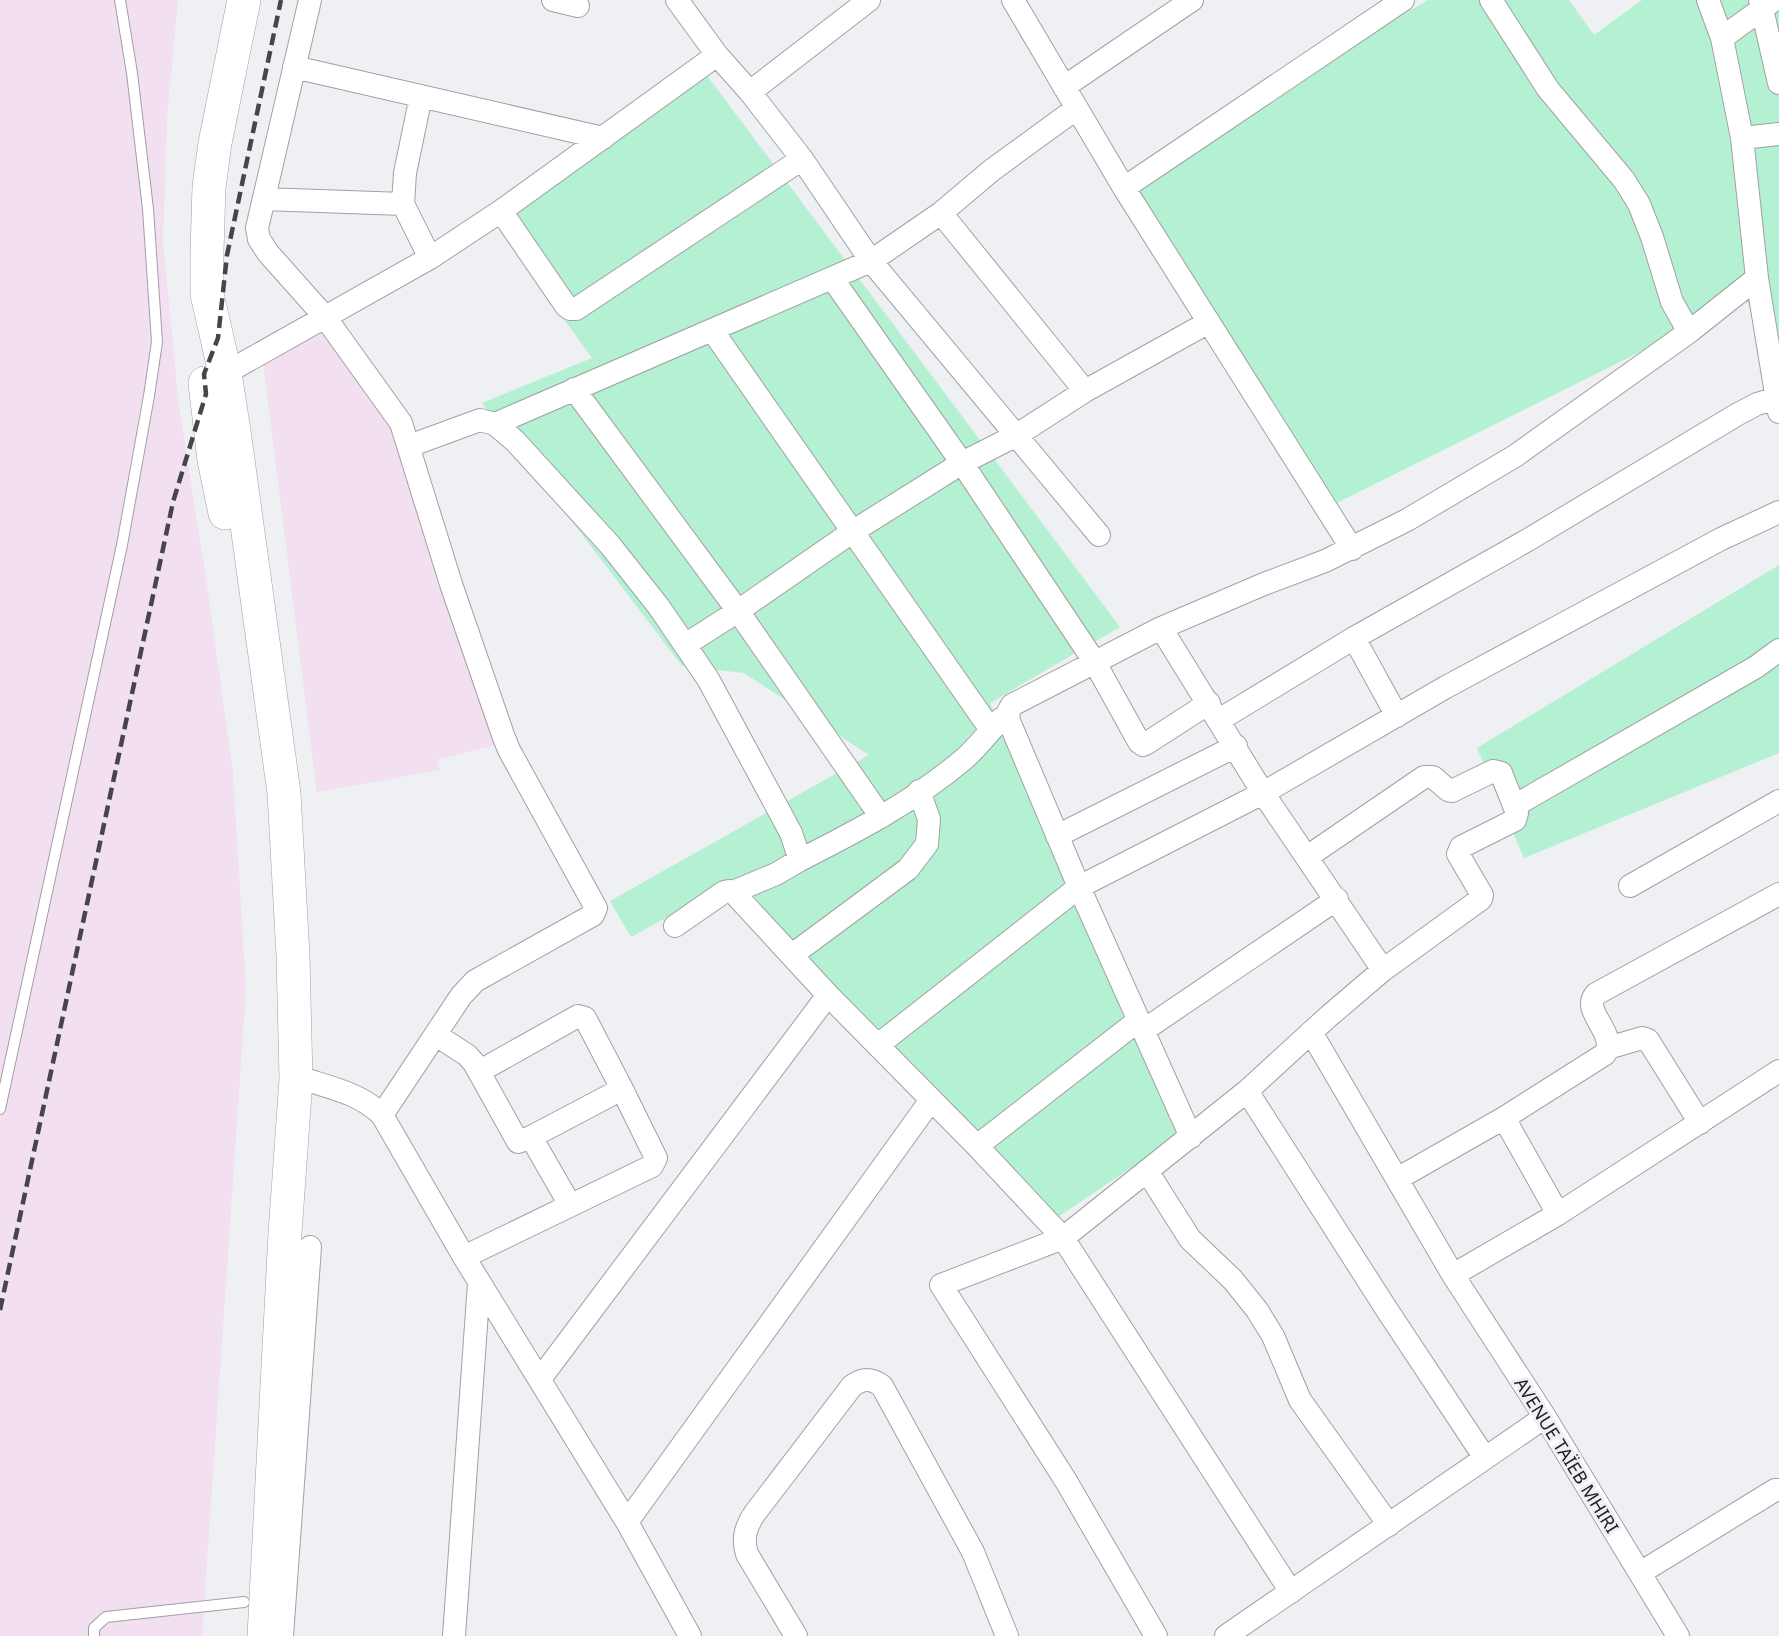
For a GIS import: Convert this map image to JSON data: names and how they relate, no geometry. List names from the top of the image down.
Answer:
{
  "streets": {
    "street": ["AVENUE TAÏEB MHIRI"]
  }
}
